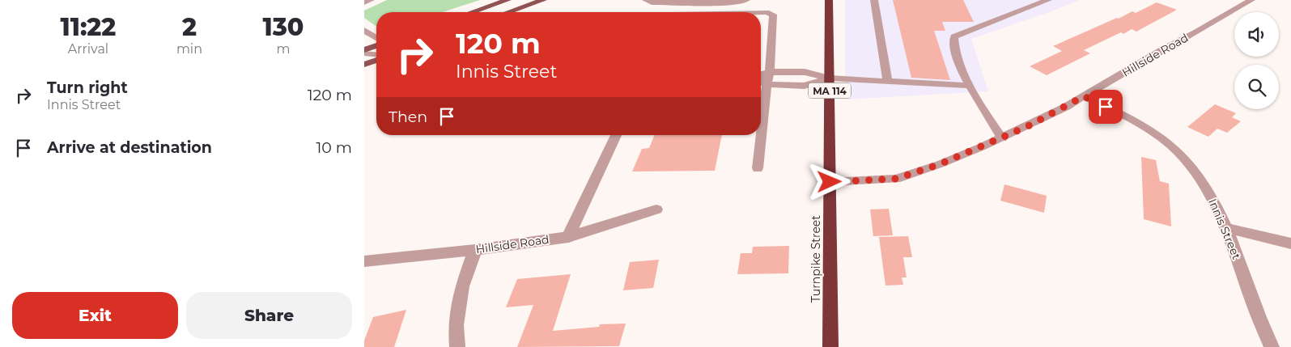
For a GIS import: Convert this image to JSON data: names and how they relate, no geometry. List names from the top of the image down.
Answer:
{
  "streets": {
    "highway": ["MA 114", "Turnpike Street"],
    "street": ["Hillside Road", "Innis Street"]
  },
  "crossings": [
    ["Hillside Road", "Innis Street"],
    ["Hillside Road", "Turnpike Street"]
  ],
  "page": {
    "eta": [
      "11:22",
      "Arrival",
      "2",
      "min",
      "130",
      "m"
    ],
    "turn": ["120 m", "Innis Street"],
    "list": [
      {
        "name": "Turn right",
        "note": "Innis Street",
        "value": "120 m"
      },
      {
        "name": "Arrive at destination",
        "value": "10 m"
      }
    ],
    "then": "Then",
    "buttons": ["Exit", "Share"]
  }
}
